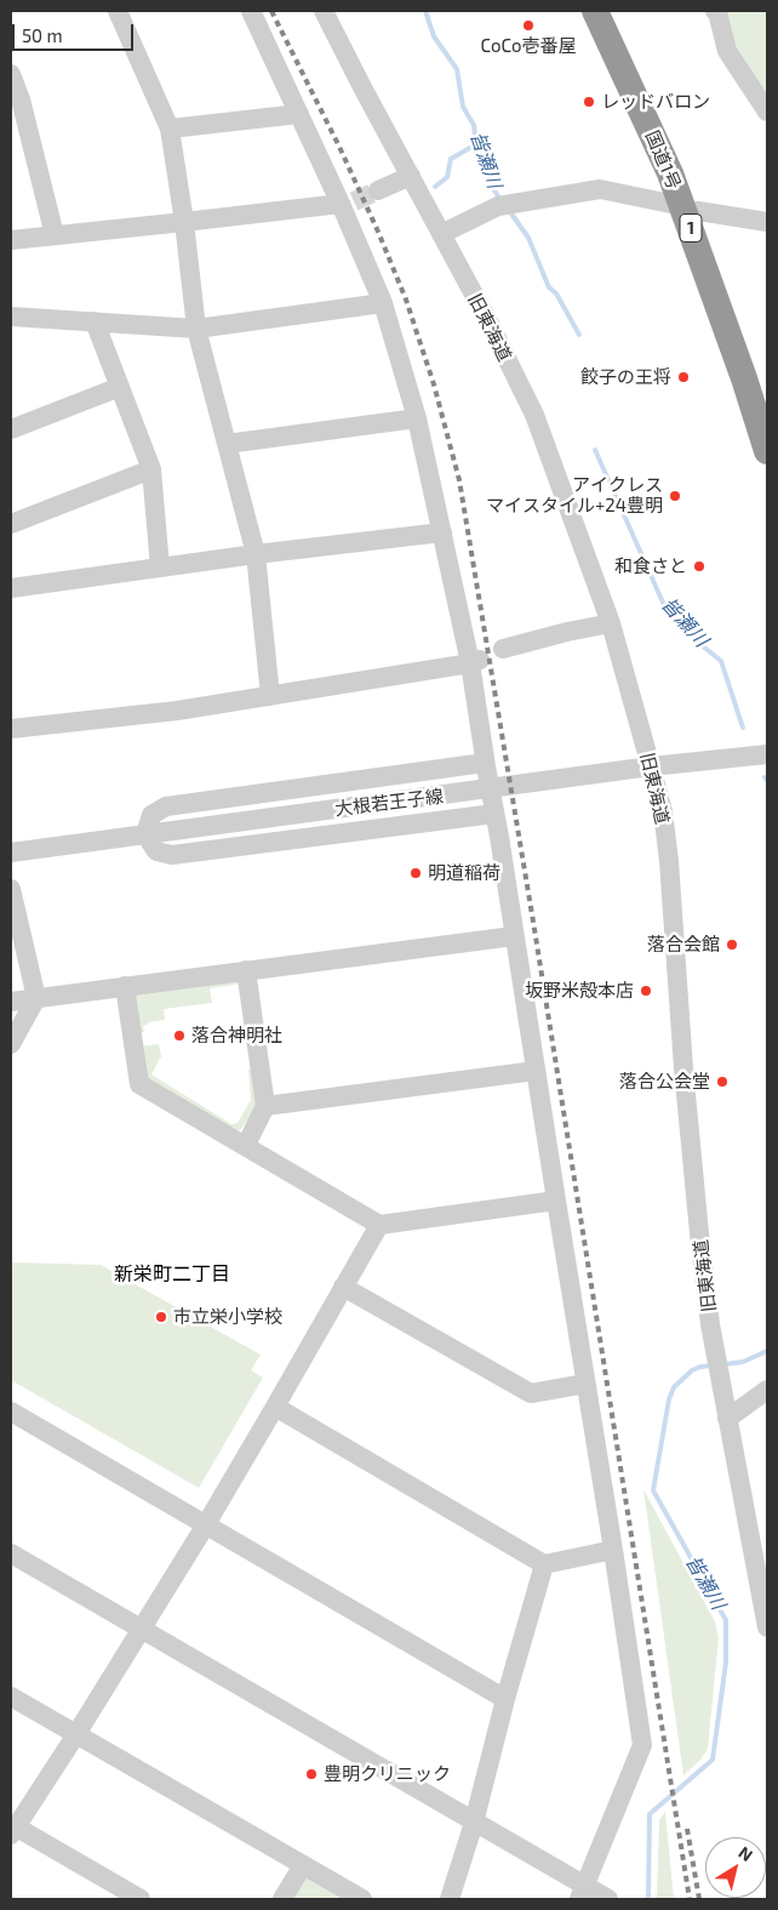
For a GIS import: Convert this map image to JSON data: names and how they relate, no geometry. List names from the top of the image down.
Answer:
{
  "streets": {
    "highway": ["国道1号", "1"],
    "street": ["旧東海道", "大根若王子線"]
  },
  "crossings": [
    ["旧東海道", "大根若王子線"]
  ],
  "districts": ["新栄町二丁目"],
  "water": ["皆瀬川"],
  "places": [
    "CoCo壱番屋",
    "レッドバロン",
    "餃子の王将",
    "アイクレス マイスタイル+24豊明",
    "和食さと",
    "明道稲荷",
    "落合会館",
    "坂野米殻本店",
    "落合神明社",
    "落合公会堂",
    "市立栄小学校",
    "豊明クリニック"
  ],
  "scale_bar": "50 m",
  "north": "top right"
}
